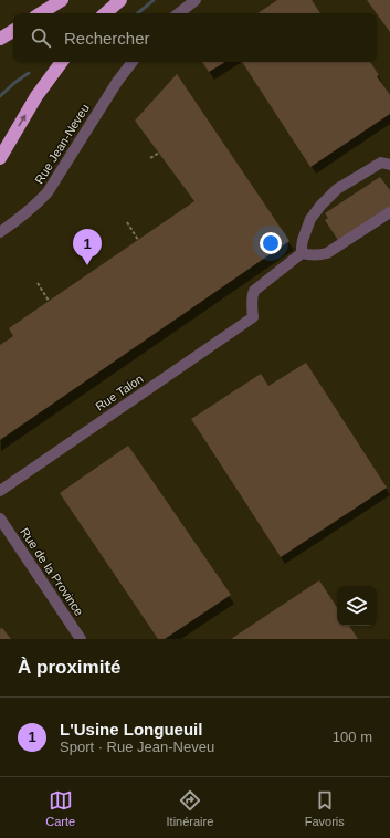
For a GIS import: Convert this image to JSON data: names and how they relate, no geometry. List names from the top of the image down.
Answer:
{
  "streets": {
    "street": ["Rue Jean-Neveu", "Rue Talon", "Rue de la Province"]
  },
  "page": {
    "search": "Rechercher",
    "pins": "1",
    "heading": "À proximité",
    "list": [
      {
        "mark": "1",
        "name": "L'Usine Longueuil",
        "note": "Sport · Rue Jean-Neveu",
        "value": "100 m"
      }
    ],
    "nav": ["Carte", "Itinéraire", "Favoris"]
  }
}
